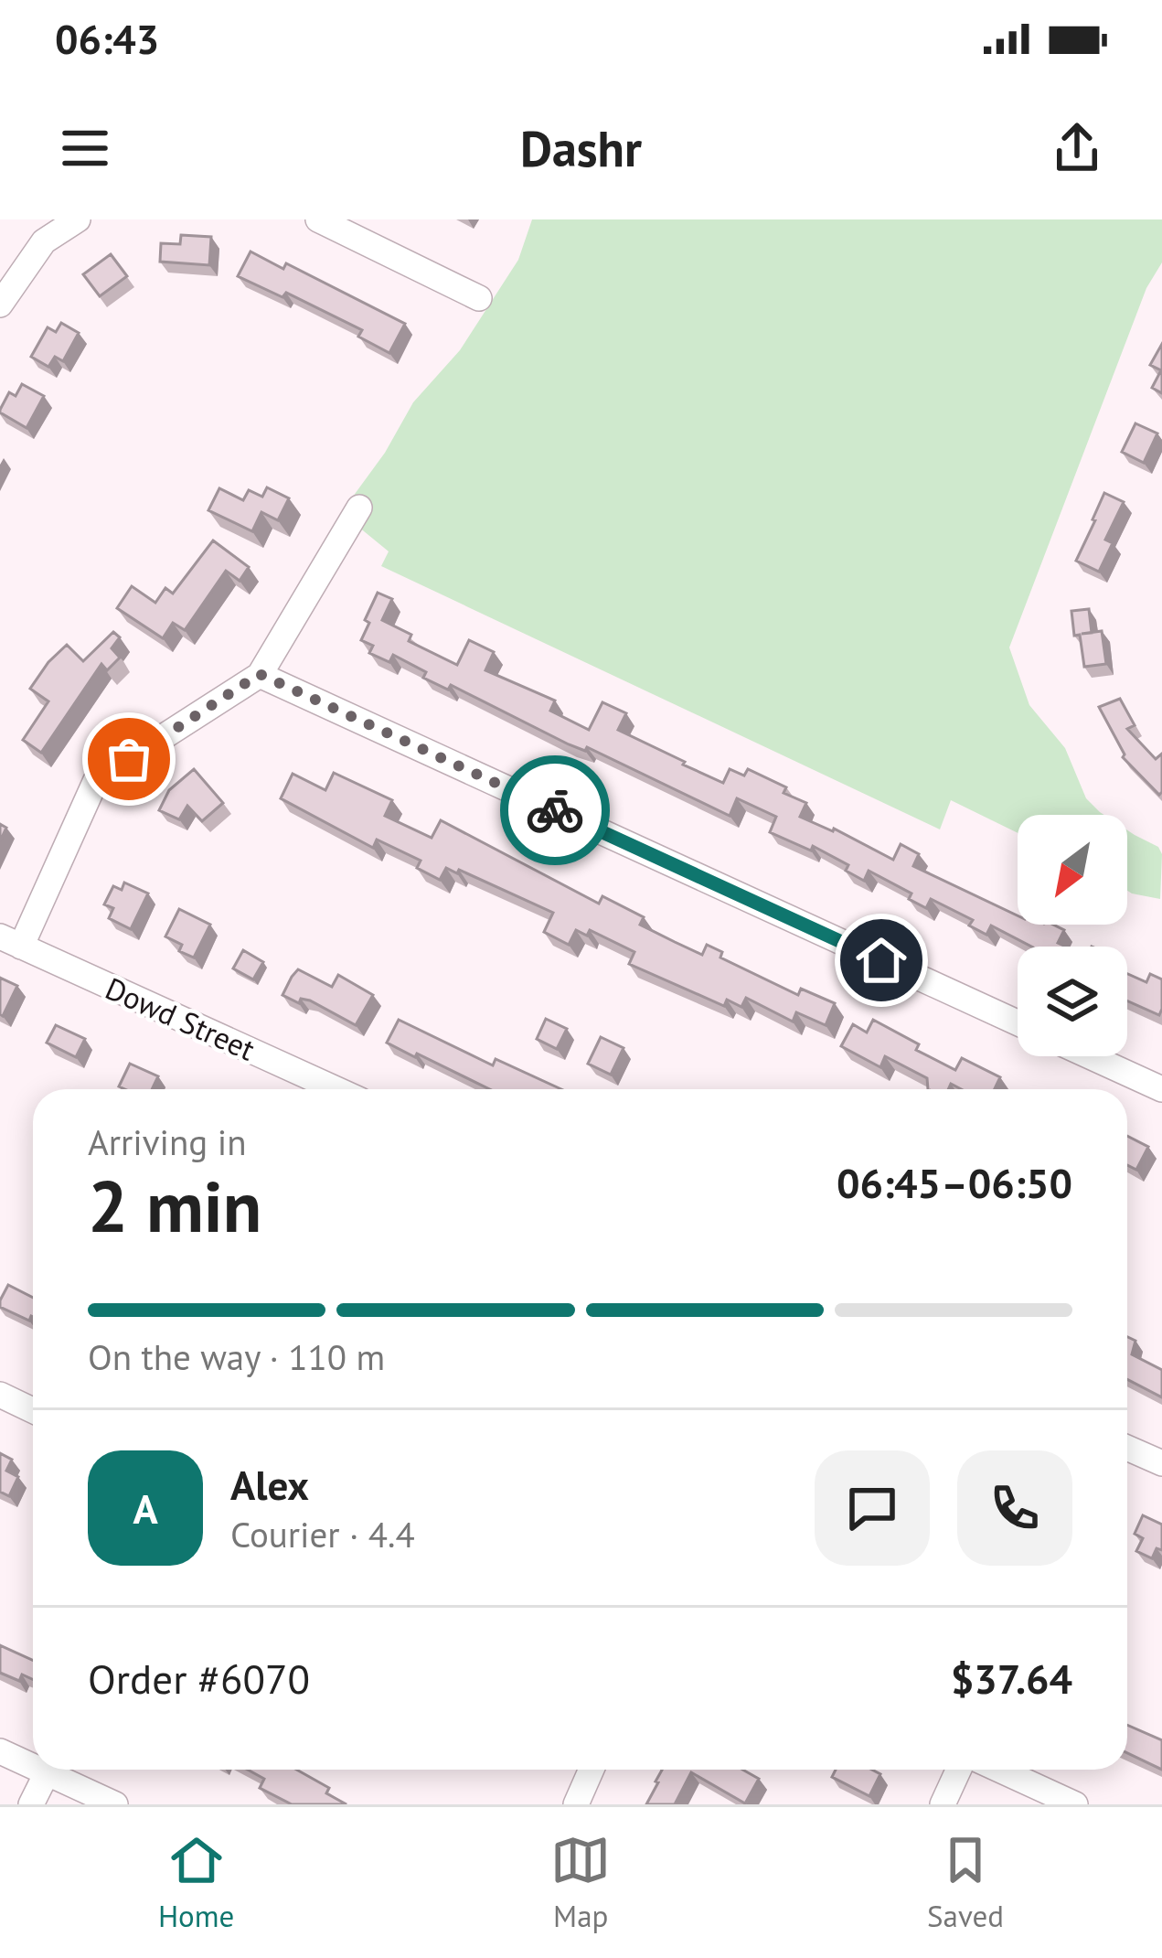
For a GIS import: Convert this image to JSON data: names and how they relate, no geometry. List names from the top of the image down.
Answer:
{
  "streets": {
    "street": ["Dowd Street"]
  },
  "north": "bottom left",
  "page": {
    "status": "06:43",
    "header": "Dashr",
    "heading": ["2 min", "Arriving in", "06:45–06:50"],
    "panel": [
      "Alex",
      "Courier · 4.4",
      "Order #6070",
      "$37.64"
    ],
    "bar": "On the way · 110 m",
    "round": "A",
    "tabs": ["Home", "Map", "Saved"]
  }
}
